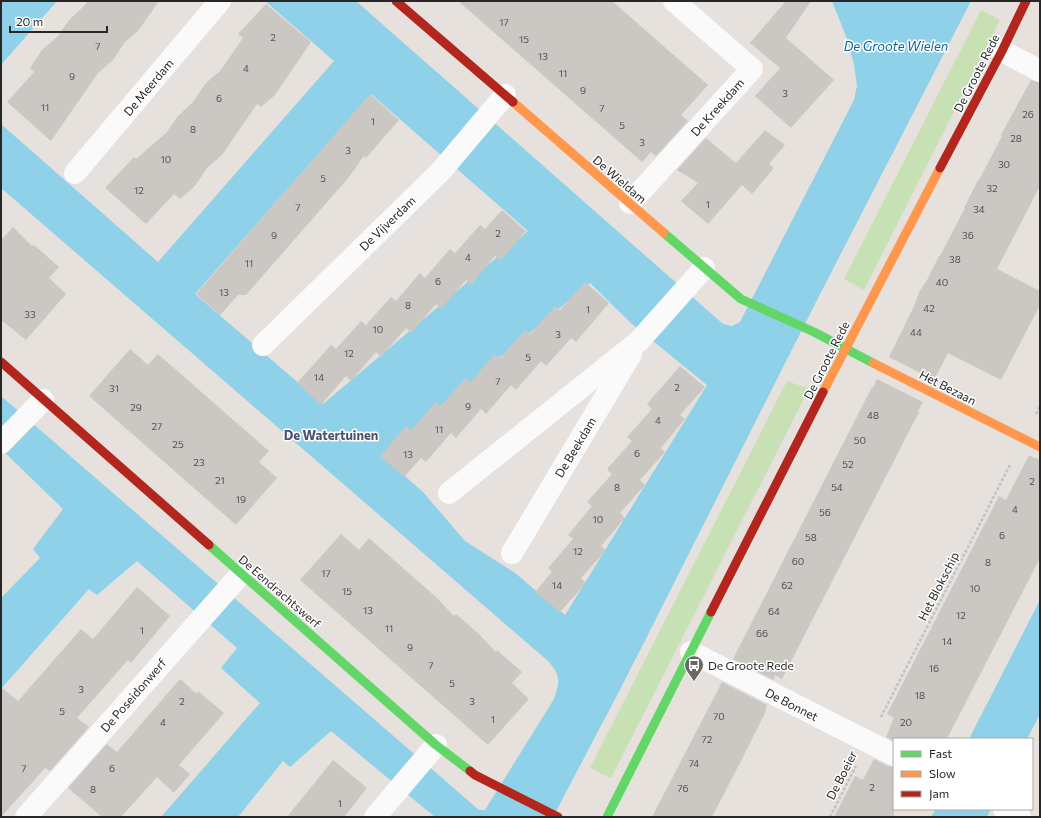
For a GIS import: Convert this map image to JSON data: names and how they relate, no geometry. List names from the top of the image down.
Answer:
{
  "streets": {
    "street": [
      "De Groote Rede",
      "De Meerdam",
      "De Kreekdam",
      "De Wieldam",
      "De Vijverdam",
      "Het Bezaan",
      "De Beekdam",
      "De Eendrachtswerf",
      "De Poseidonwerf",
      "De Bonnet"
    ],
    "path": ["Het Blokschip", "De Boeier"]
  },
  "crossings": [
    ["De Groote Rede", "De Wieldam"],
    ["De Groote Rede", "Het Bezaan"],
    ["De Groote Rede", "De Bonnet"],
    ["De Kreekdam", "De Wieldam"],
    ["De Wieldam", "De Vijverdam"],
    ["De Wieldam", "Het Bezaan"],
    ["De Wieldam", "De Beekdam"],
    ["Het Bezaan", "Het Blokschip"],
    ["Het Blokschip", "De Bonnet"],
    ["Het Blokschip", "De Boeier"],
    ["De Eendrachtswerf", "De Poseidonwerf"],
    ["De Bonnet", "De Boeier"]
  ],
  "districts": ["De Watertuinen"],
  "water": ["De Groote Wielen"],
  "places": {
    "bus stop": ["De Groote Rede"]
  },
  "house_numbers": [
    "17",
    "2",
    "15",
    "7",
    "13",
    "4",
    "11",
    "9",
    "9",
    "3",
    "6",
    "11",
    "7",
    "26",
    "1",
    "5",
    "8",
    "28",
    "3",
    "3",
    "10",
    "30",
    "5",
    "32",
    "12",
    "1",
    "7",
    "34",
    "2",
    "9",
    "36",
    "4",
    "38",
    "11",
    "6",
    "40",
    "13",
    "8",
    "42",
    "1",
    "33",
    "10",
    "44",
    "3",
    "12",
    "5",
    "14",
    "7",
    "2",
    "31",
    "9",
    "29",
    "48",
    "4",
    "27",
    "11",
    "50",
    "25",
    "6",
    "13",
    "23",
    "52",
    "21",
    "2",
    "8",
    "54",
    "19",
    "4",
    "56",
    "10",
    "6",
    "58",
    "12",
    "60",
    "8",
    "17",
    "14",
    "62",
    "10",
    "15",
    "13",
    "64",
    "12",
    "11",
    "1",
    "66",
    "14",
    "9",
    "7",
    "16",
    "5",
    "3",
    "18",
    "2",
    "3",
    "5",
    "70",
    "1",
    "4",
    "20",
    "72",
    "74",
    "7",
    "6",
    "2",
    "76",
    "8",
    "1"
  ],
  "legend": ["Fast", "Slow", "Jam"],
  "scale_bar": "20 m"
}
